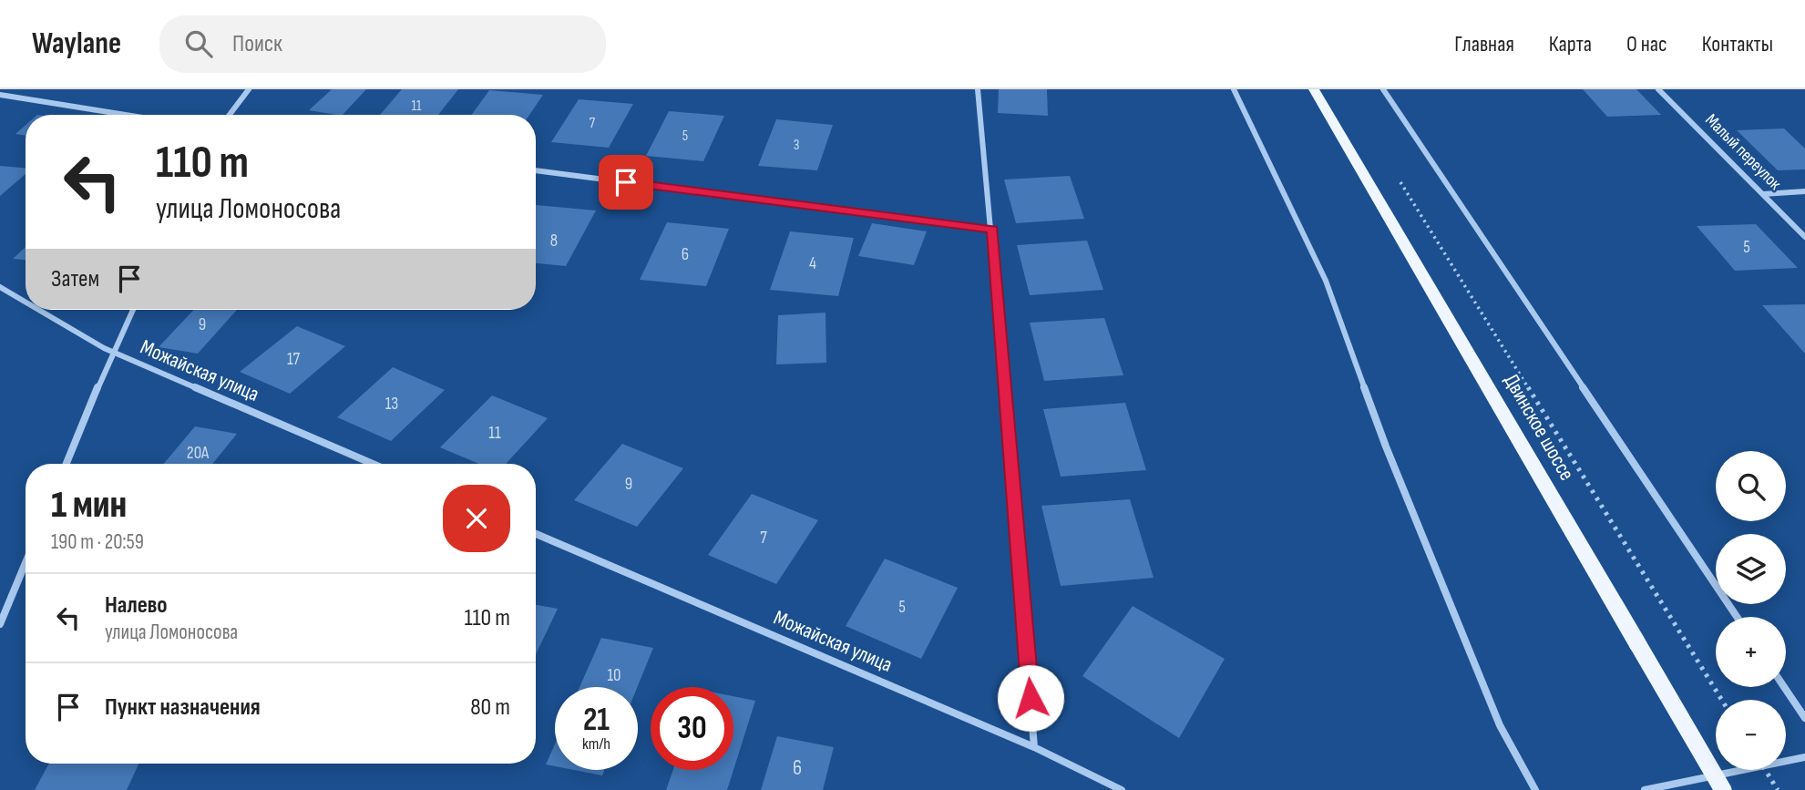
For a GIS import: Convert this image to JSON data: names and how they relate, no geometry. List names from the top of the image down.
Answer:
{
  "streets": {
    "main road": ["Двинское шоссе"],
    "street": ["Малый переулок", "Можайская улица"]
  },
  "house_numbers": [
    "11",
    "7",
    "5",
    "3",
    "8",
    "5",
    "6",
    "4",
    "9",
    "17",
    "13",
    "11",
    "20А",
    "9",
    "7",
    "5",
    "10",
    "6"
  ],
  "page": {
    "header": "Waylane",
    "search": "Поиск",
    "nav": [
      "Главная",
      "Карта",
      "О нас",
      "Контакты"
    ],
    "turn": ["110 m", "улица Ломоносова"],
    "then": "Затем",
    "map_buttons": ["+", "−"],
    "heading": ["1 мин", "190 m · 20:59"],
    "list": [
      {
        "name": "Налево",
        "note": "улица Ломоносова",
        "value": "110 m"
      },
      {
        "name": "Пункт назначения",
        "value": "80 m"
      }
    ],
    "speed": "21 km/h",
    "limit": "30"
  }
}
